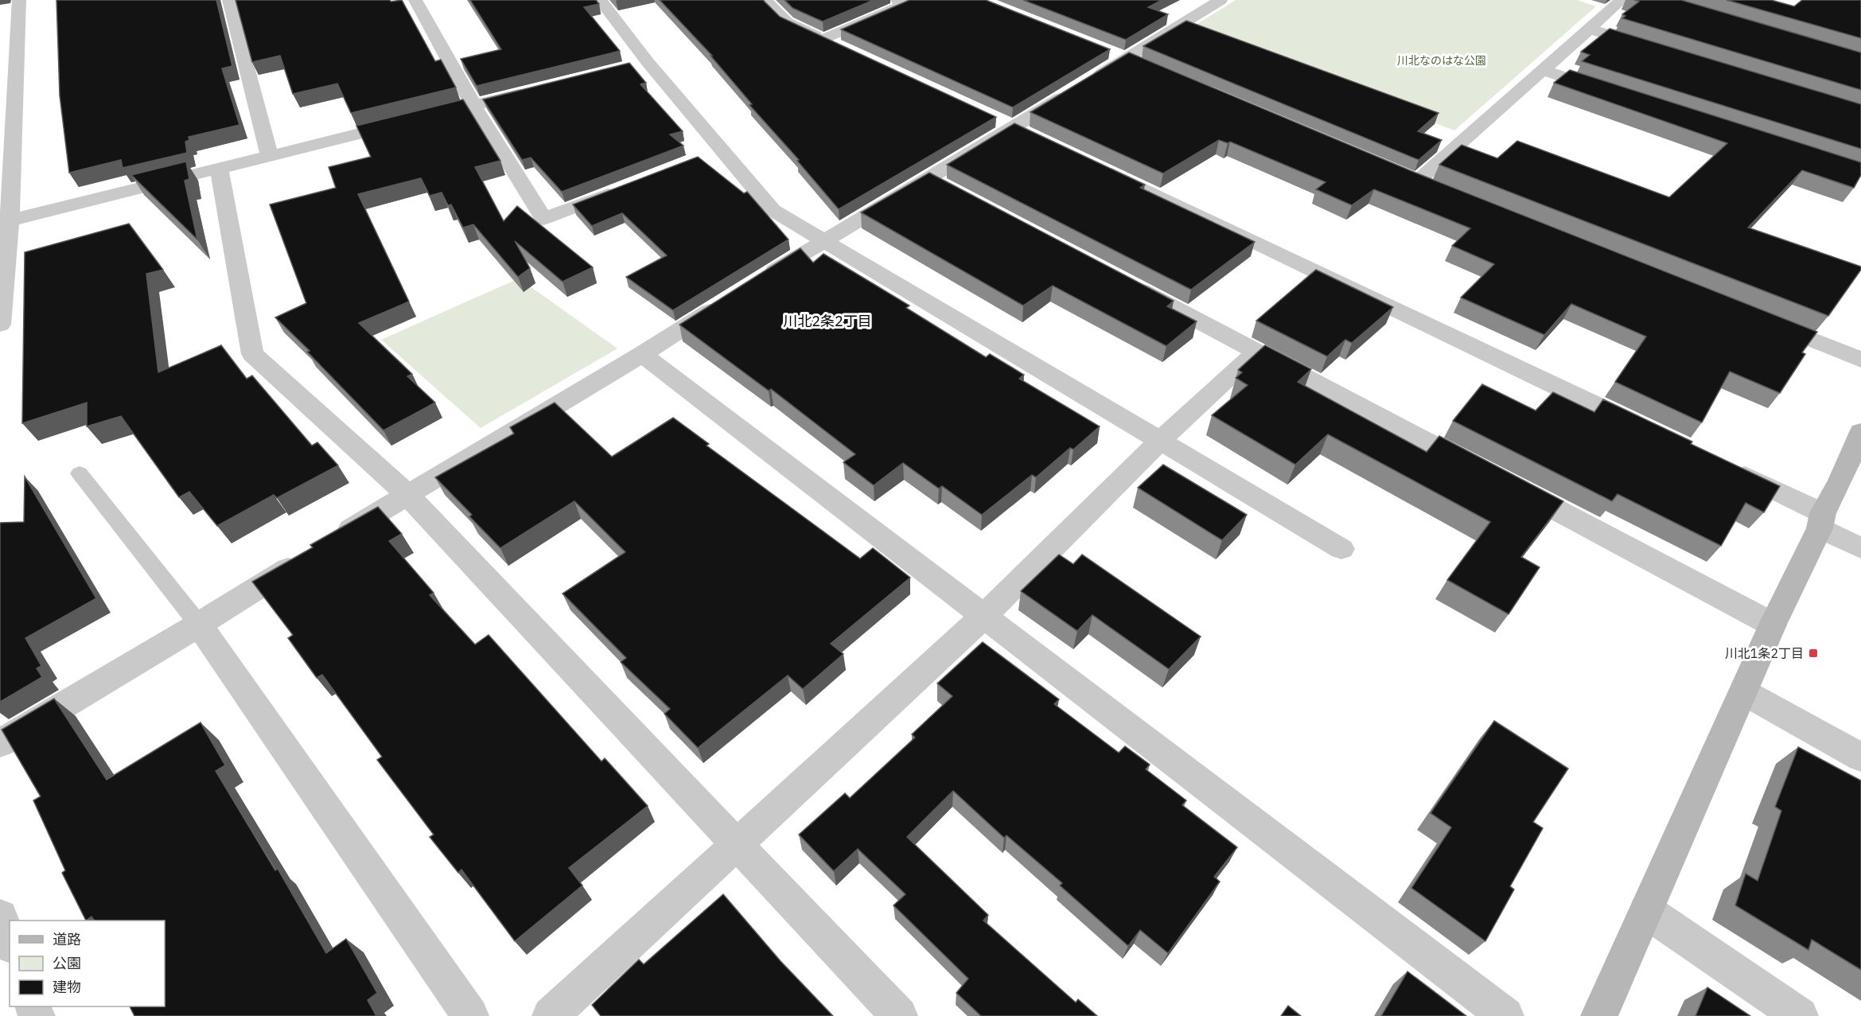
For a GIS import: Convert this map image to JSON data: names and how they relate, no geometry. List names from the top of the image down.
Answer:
{
  "districts": ["川北2条2丁目"],
  "parks": ["川北なのはな公園"],
  "places": {
    "transit": ["川北1条2丁目"]
  },
  "legend": ["道路", "公園", "建物"]
}
